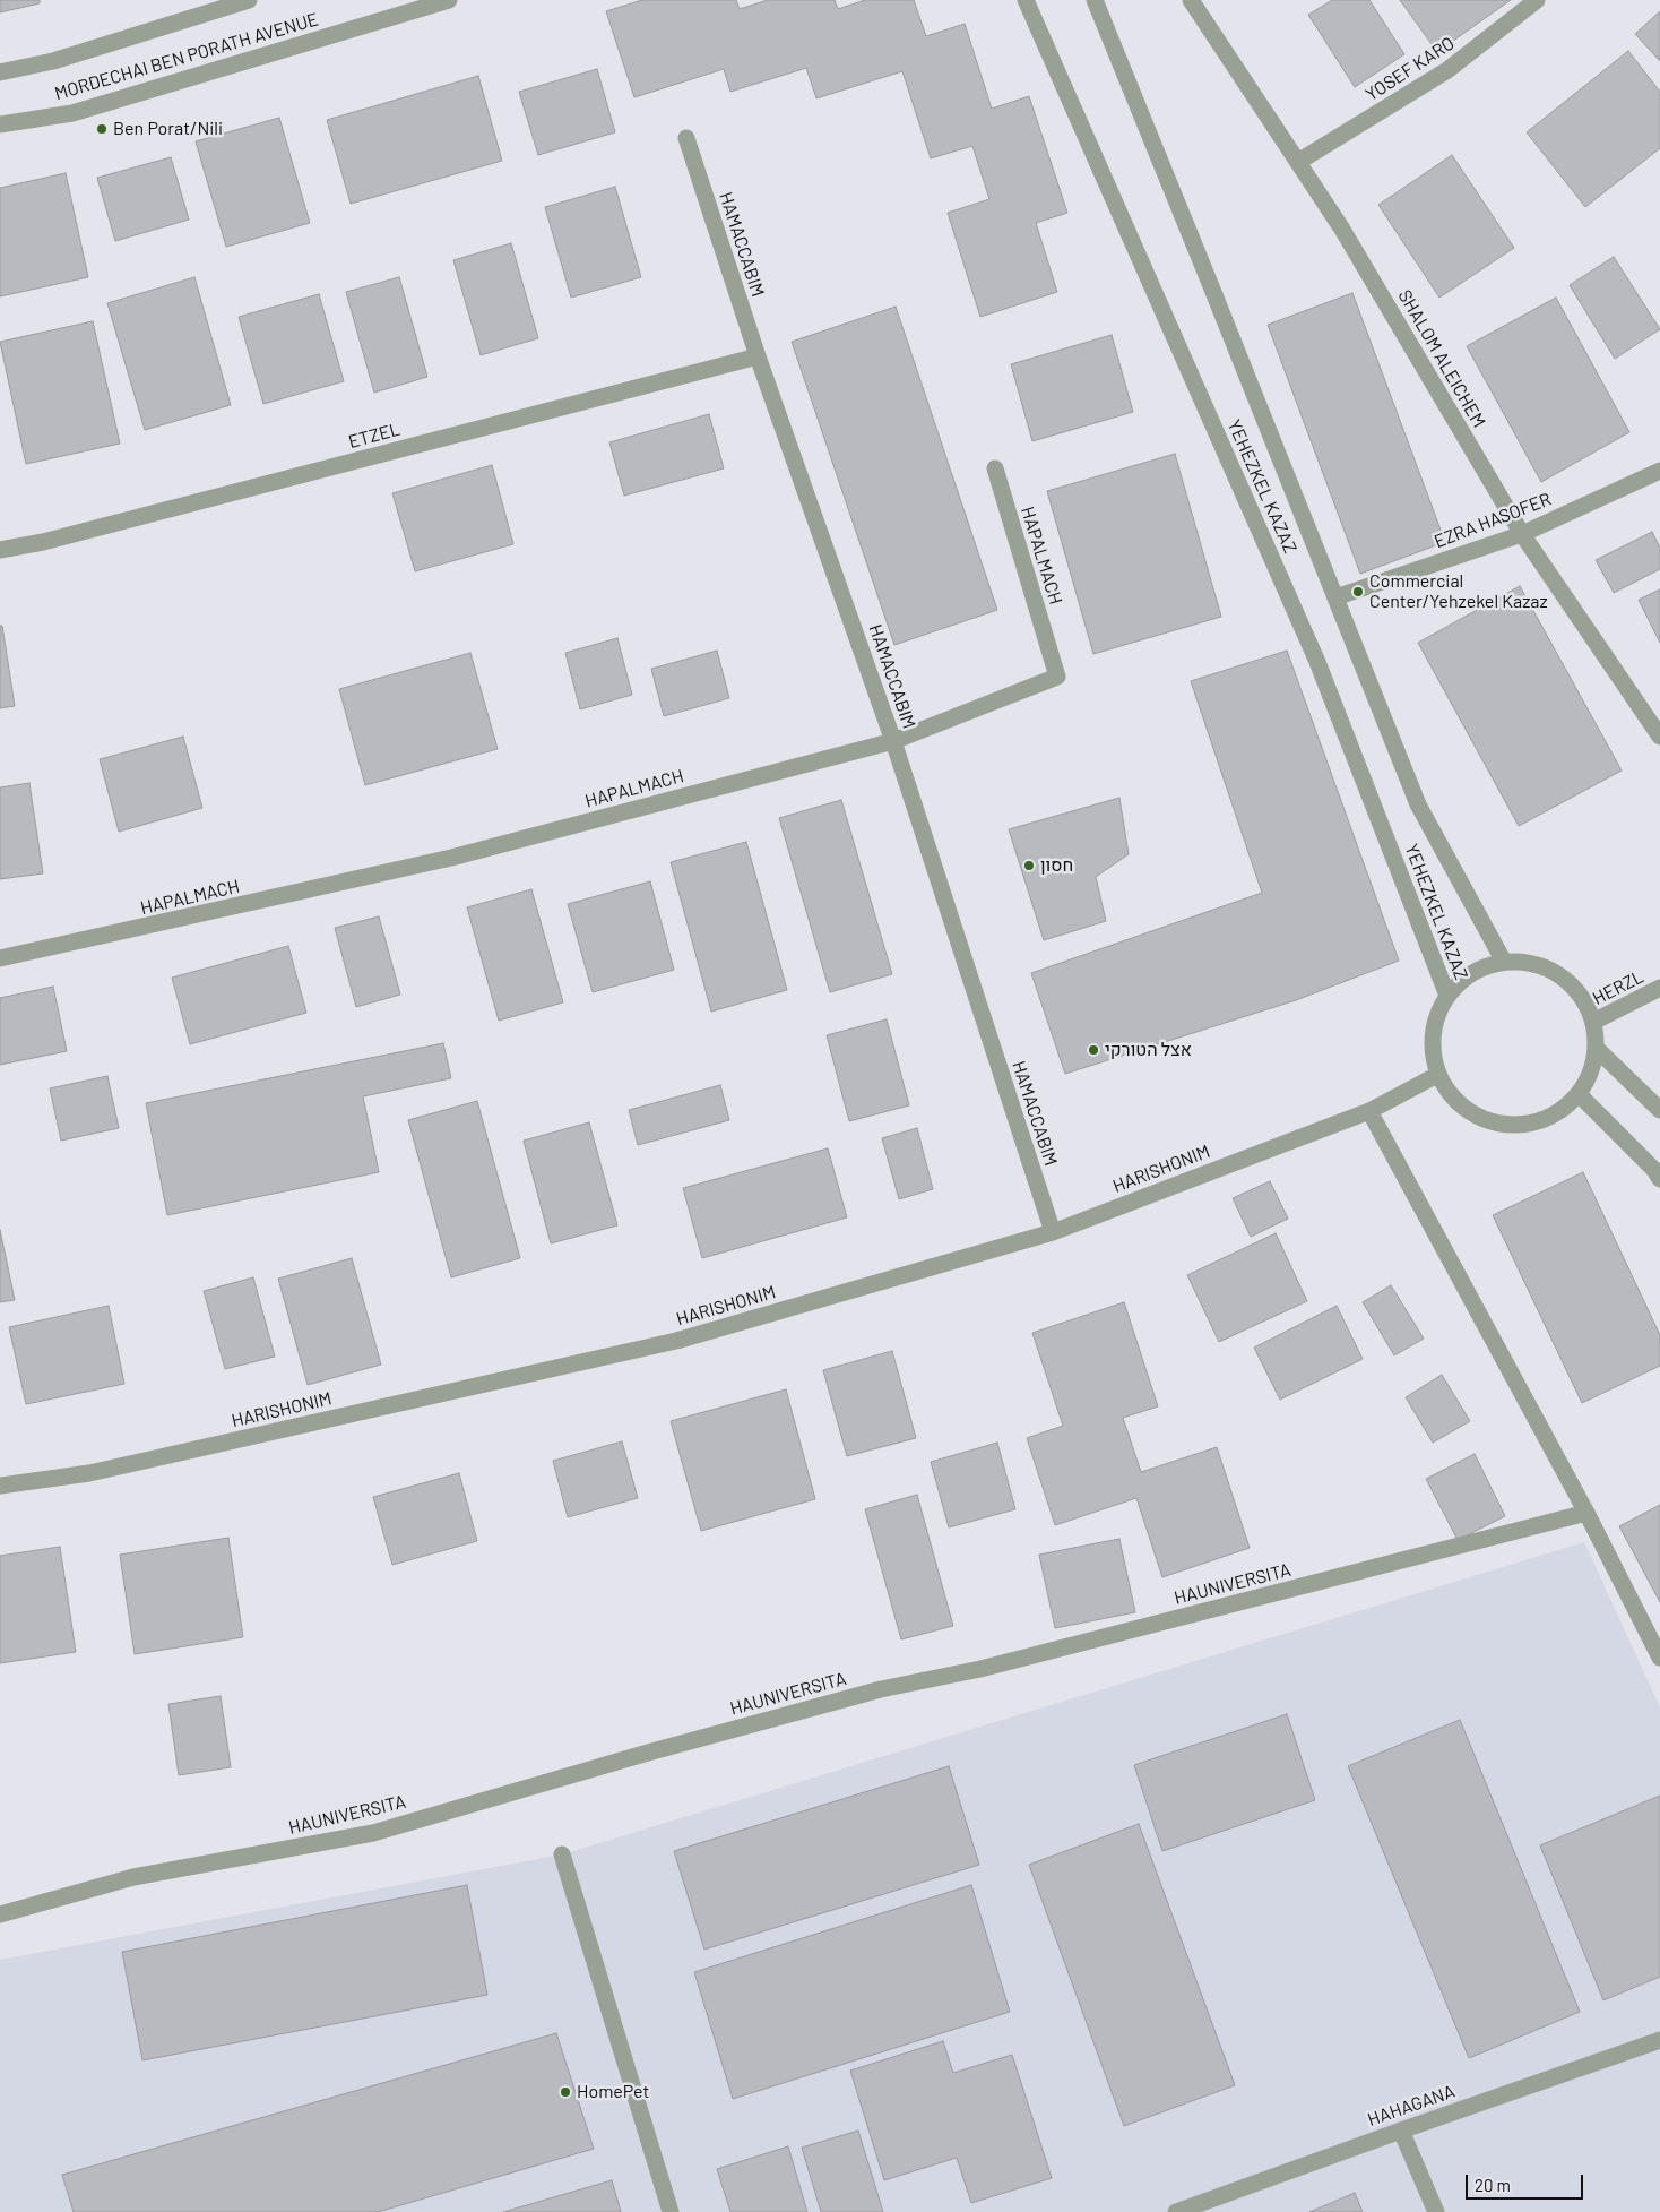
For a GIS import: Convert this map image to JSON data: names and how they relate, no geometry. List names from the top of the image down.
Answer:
{
  "streets": {
    "street": [
      "MORDECHAI BEN PORATH AVENUE",
      "YOSEF KARO",
      "HAMACCABIM",
      "SHALOM ALEICHEM",
      "ETZEL",
      "YEHEZKEL KAZAZ",
      "EZRA HASOFER",
      "HAPALMACH",
      "HERZL",
      "HARISHONIM",
      "HAUNIVERSITA",
      "HAHAGANA"
    ]
  },
  "crossings": [
    ["YOSEF KARO", "SHALOM ALEICHEM"],
    ["HAMACCABIM", "ETZEL"],
    ["HAMACCABIM", "HAPALMACH"],
    ["HAMACCABIM", "HARISHONIM"],
    ["SHALOM ALEICHEM", "EZRA HASOFER"],
    ["YEHEZKEL KAZAZ", "EZRA HASOFER"],
    ["YEHEZKEL KAZAZ", "HERZL"],
    ["YEHEZKEL KAZAZ", "HARISHONIM"],
    ["HERZL", "HARISHONIM"]
  ],
  "places": [
    "Ben Porat/Nili",
    "Commercial Center/Yehzekel Kazaz",
    "חסון",
    "אצל הטורקי",
    "HomePet"
  ],
  "scale_bar": "20 m"
}
